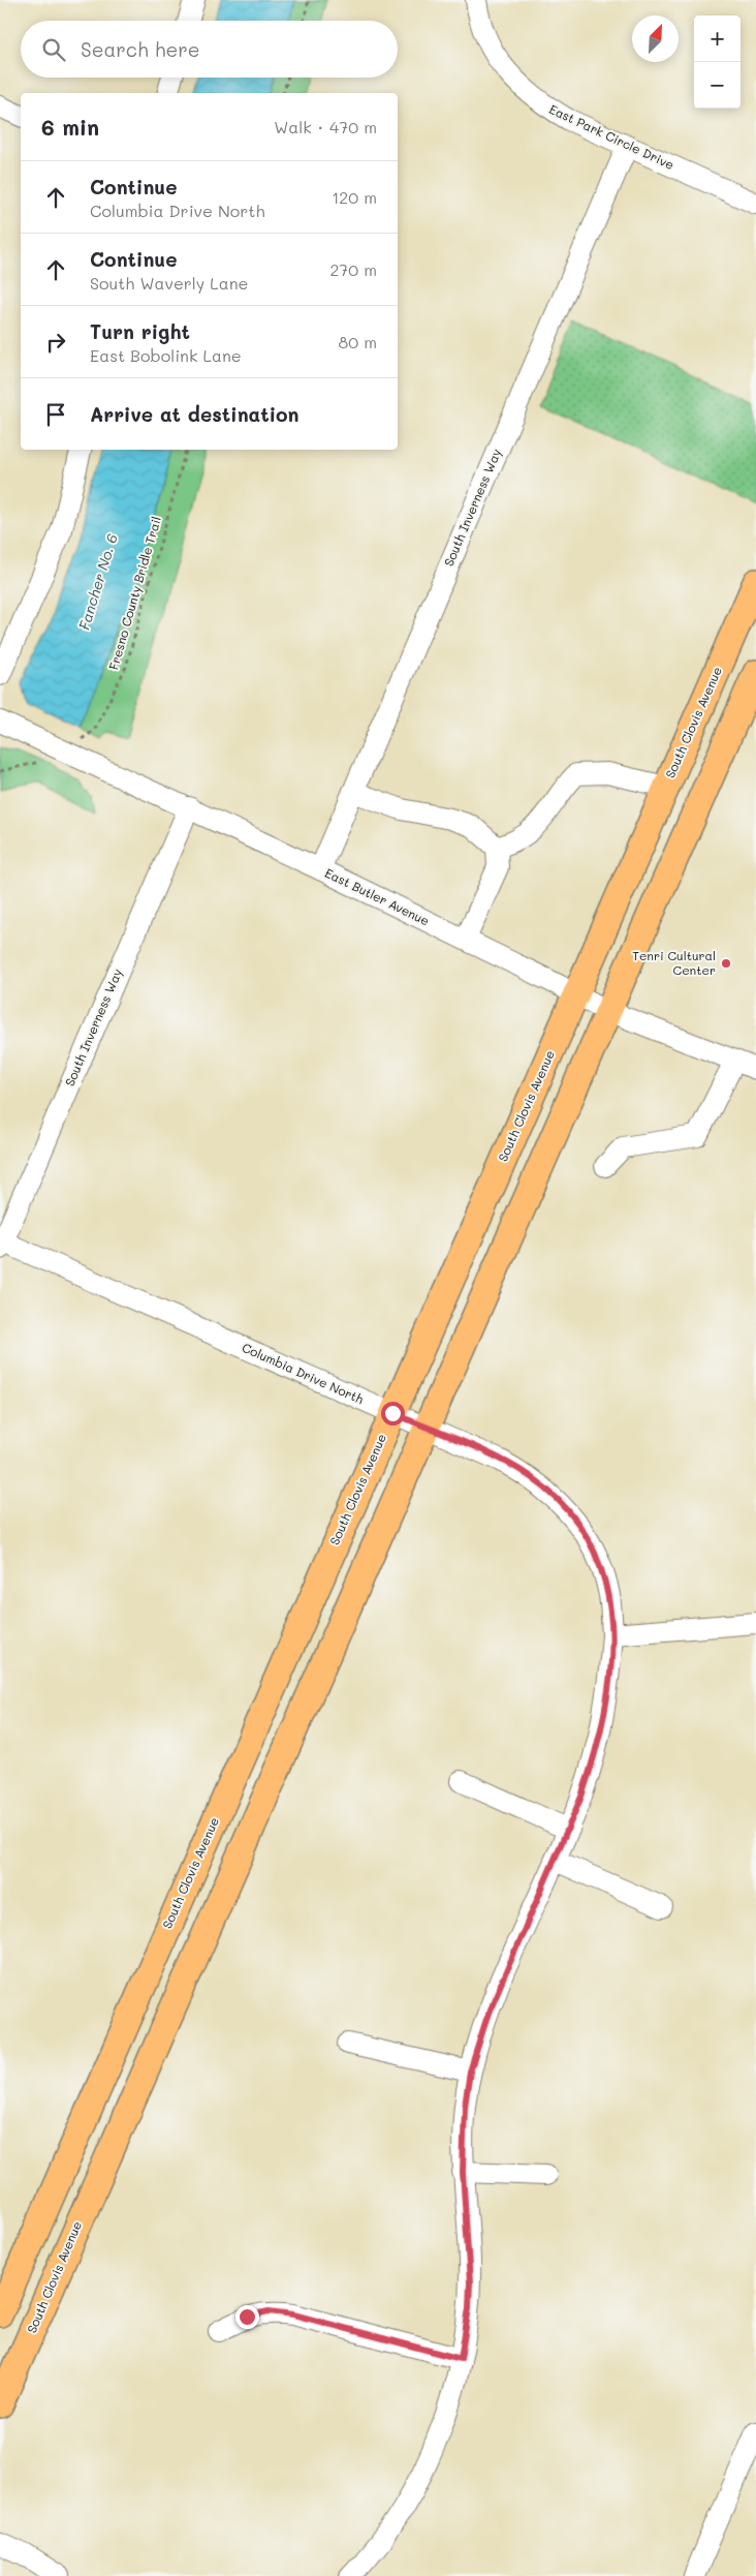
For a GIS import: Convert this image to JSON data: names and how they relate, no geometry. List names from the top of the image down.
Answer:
{
  "streets": {
    "main road": ["South Clovis Avenue"],
    "street": [
      "East Park Circle Drive",
      "South Inverness Way",
      "East Butler Avenue",
      "Columbia Drive North"
    ],
    "path": ["Fresno County Bridle Trail"]
  },
  "crossings": [
    ["East Park Circle Drive", "South Inverness Way"],
    ["South Inverness Way", "East Butler Avenue"],
    ["South Inverness Way", "Columbia Drive North"],
    ["Fresno County Bridle Trail", "East Butler Avenue"],
    ["South Clovis Avenue", "East Butler Avenue"],
    ["South Clovis Avenue", "Columbia Drive North"]
  ],
  "water": ["Fancher No. 6"],
  "places": ["Tenri Cultural Center"],
  "north": "top right",
  "page": {
    "map_buttons": ["+", "−"],
    "search": "Search here",
    "heading": ["6 min", "Walk · 470 m"],
    "list": [
      ["Continue", "Columbia Drive North", "120 m"],
      ["Continue", "South Waverly Lane", "270 m"],
      ["Turn right", "East Bobolink Lane", "80 m"],
      "Arrive at destination"
    ]
  }
}
